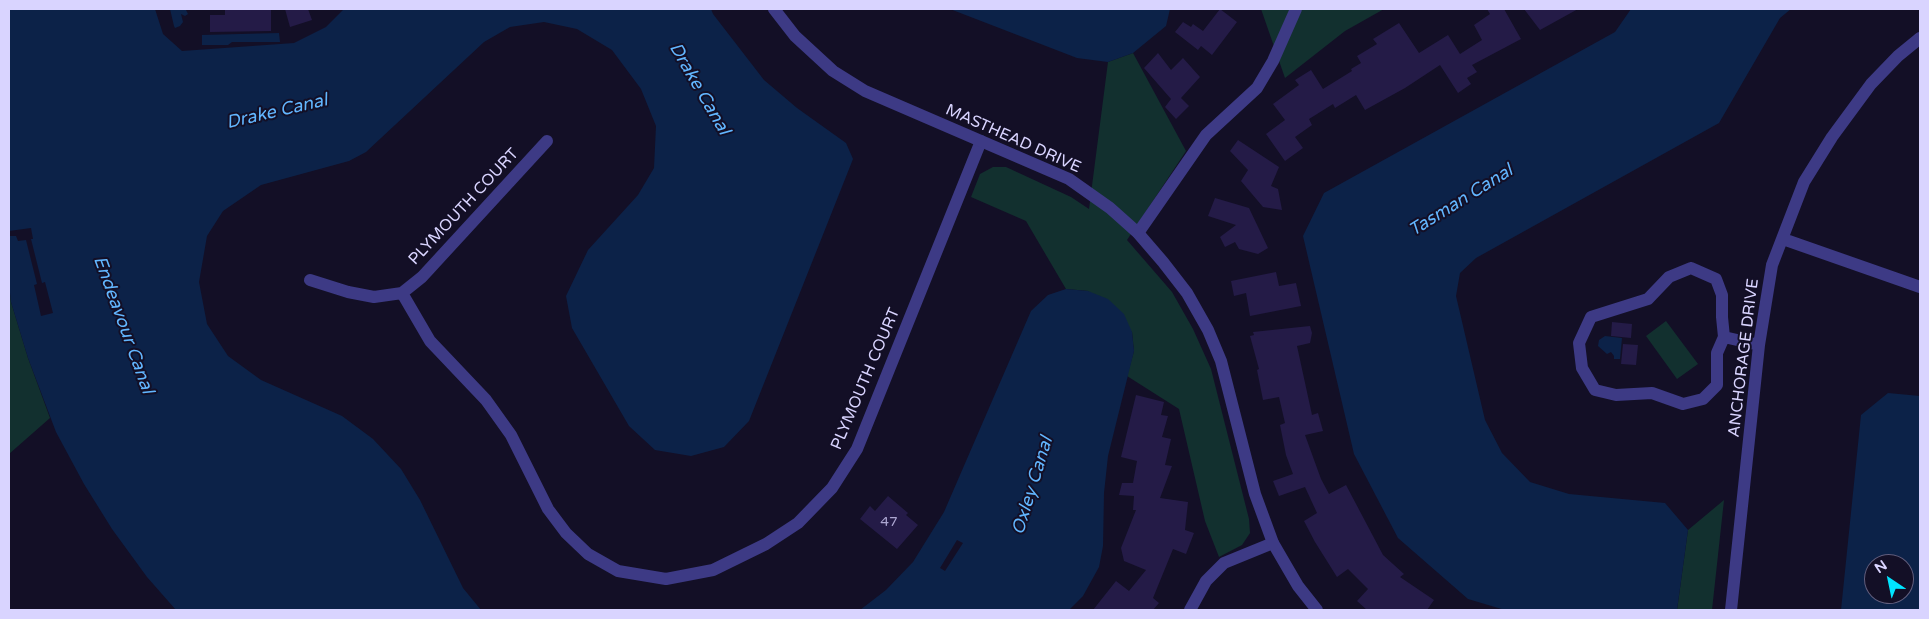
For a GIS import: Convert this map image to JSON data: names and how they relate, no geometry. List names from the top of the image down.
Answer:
{
  "streets": {
    "street": ["MASTHEAD DRIVE", "PLYMOUTH COURT", "ANCHORAGE DRIVE"]
  },
  "crossings": [
    ["MASTHEAD DRIVE", "PLYMOUTH COURT"]
  ],
  "water": [
    "Drake Canal",
    "Tasman Canal",
    "Endeavour Canal",
    "Oxley Canal"
  ],
  "house_numbers": ["47"],
  "north": "top left"
}
